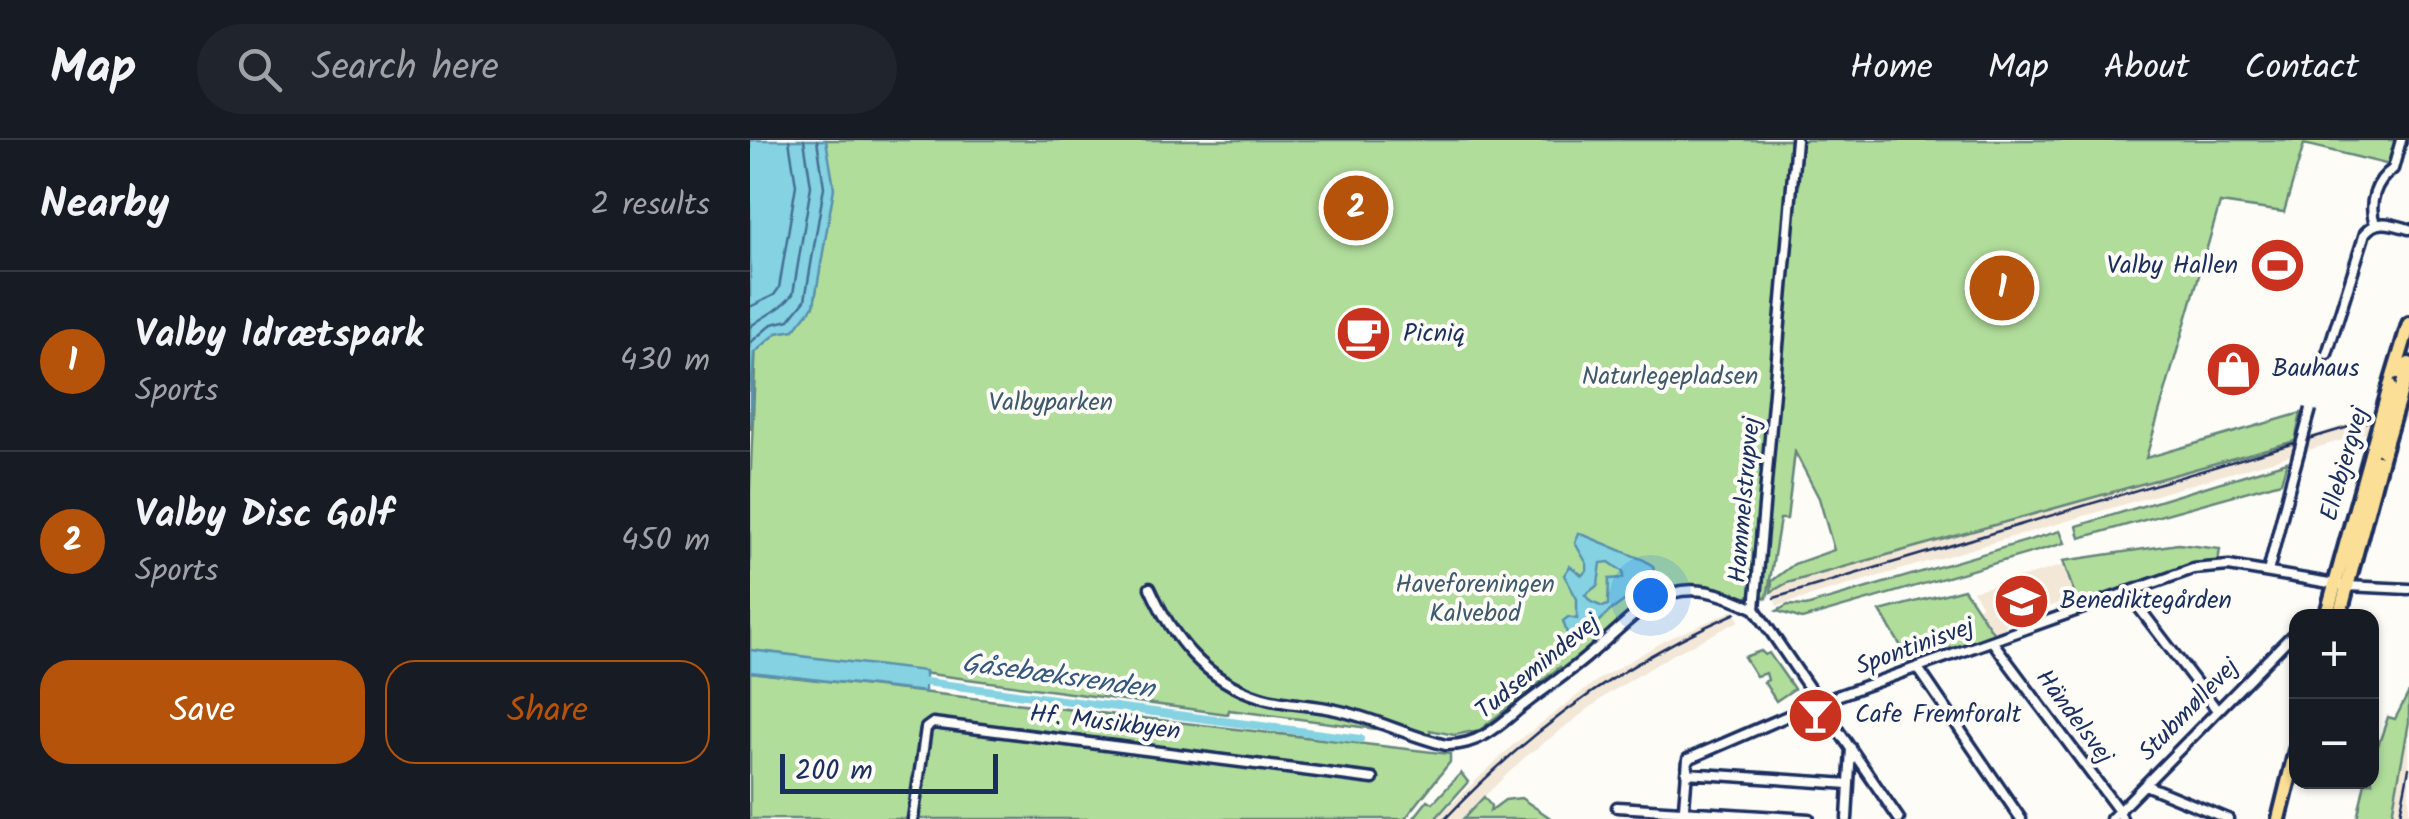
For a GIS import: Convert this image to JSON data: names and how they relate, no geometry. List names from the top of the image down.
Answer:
{
  "streets": {
    "main road": ["Ellebjergvej"],
    "street": [
      "Hammelstrupvej",
      "Spontinisvej",
      "Tudsemindevej",
      "Stubmøllevej",
      "Händelsvej",
      "Hf. Musikbyen"
    ]
  },
  "crossings": [
    ["Ellebjergvej", "Spontinisvej"],
    ["Hammelstrupvej", "Spontinisvej"],
    ["Hammelstrupvej", "Tudsemindevej"],
    ["Spontinisvej", "Händelsvej"],
    ["Stubmøllevej", "Händelsvej"]
  ],
  "water": ["Gåsebæksrenden"],
  "parks": ["Naturlegepladsen", "Valbyparken", "Haveforeningen Kalvebod"],
  "places": {
    "sports": ["Valby Hallen"],
    "cafe": ["Picniq"],
    "shop": ["Bauhaus"],
    "school or university": ["Benediktegården"],
    "bar": ["Cafe Fremforalt"]
  },
  "scale_bar": "200 m",
  "page": {
    "header": "Map",
    "search": "Search here",
    "nav": [
      "Home",
      "Map",
      "About",
      "Contact"
    ],
    "heading": ["Nearby", "2 results"],
    "pins": ["2", "1"],
    "list": [
      {
        "mark": "1",
        "name": "Valby Idrætspark",
        "note": "Sports",
        "value": "430 m"
      },
      {
        "mark": "2",
        "name": "Valby Disc Golf",
        "note": "Sports",
        "value": "450 m"
      }
    ],
    "map_buttons": ["+", "−"],
    "buttons": ["Save", "Share"],
    "scale": "200 m"
  }
}
